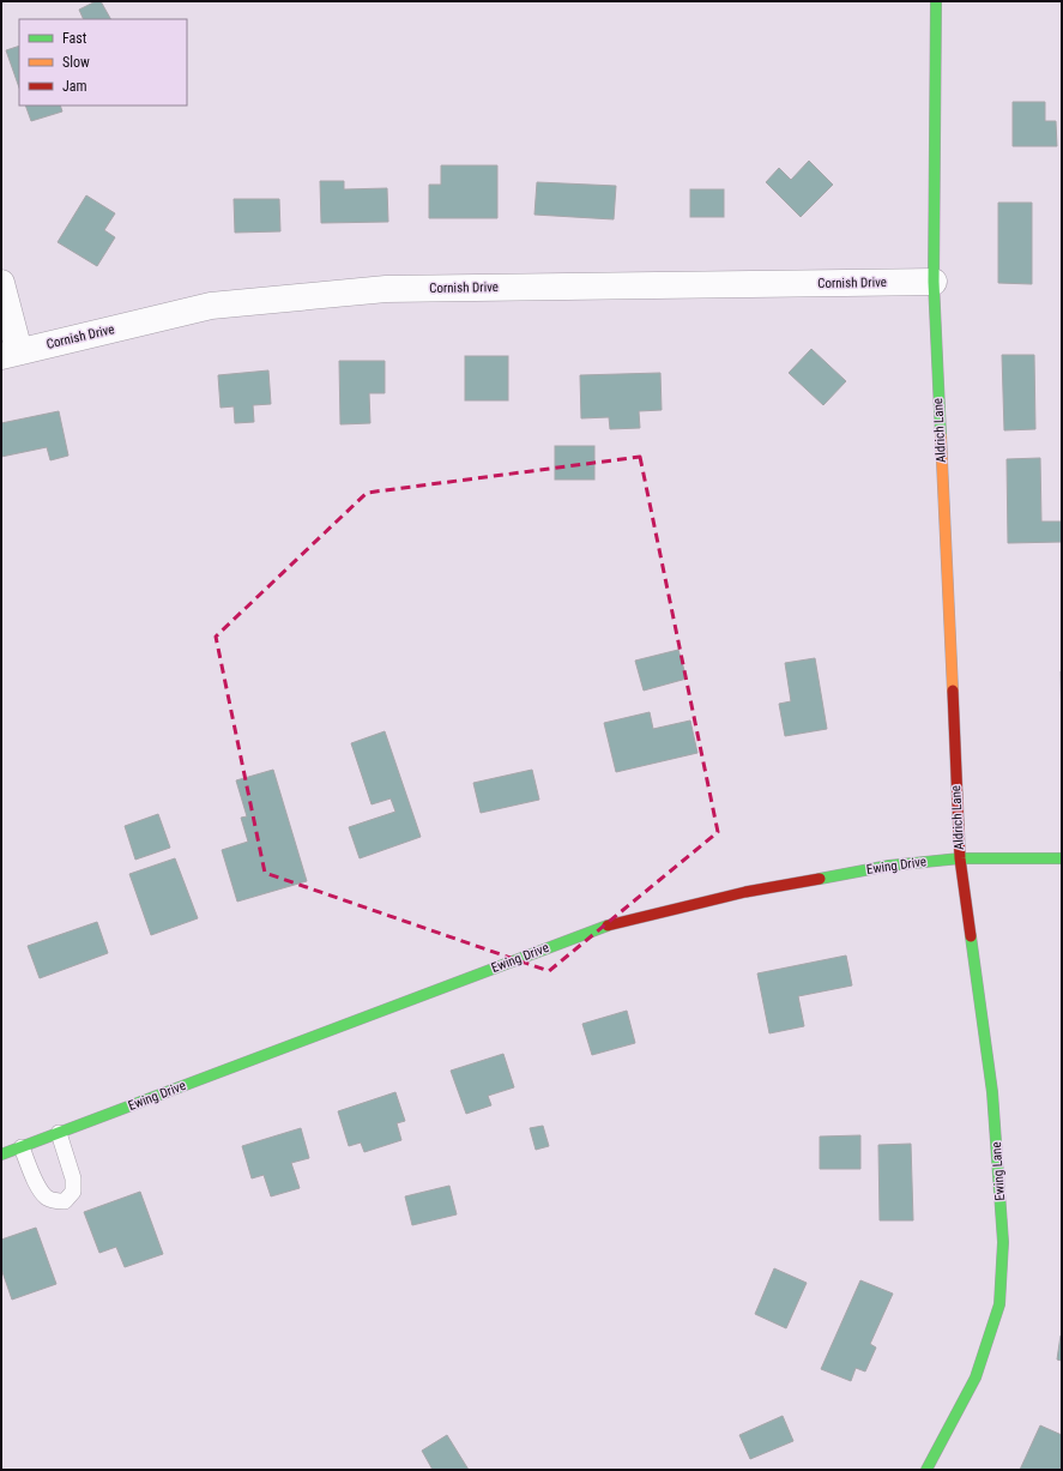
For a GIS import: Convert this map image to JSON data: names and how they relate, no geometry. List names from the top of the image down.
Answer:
{
  "streets": {
    "street": [
      "Cornish Drive",
      "Aldrich Lane",
      "Ewing Drive",
      "Ewing Lane"
    ]
  },
  "crossings": [
    ["Cornish Drive", "Aldrich Lane"],
    ["Aldrich Lane", "Ewing Drive"],
    ["Aldrich Lane", "Ewing Lane"],
    ["Ewing Drive", "Ewing Lane"]
  ],
  "legend": ["Fast", "Slow", "Jam"]
}
